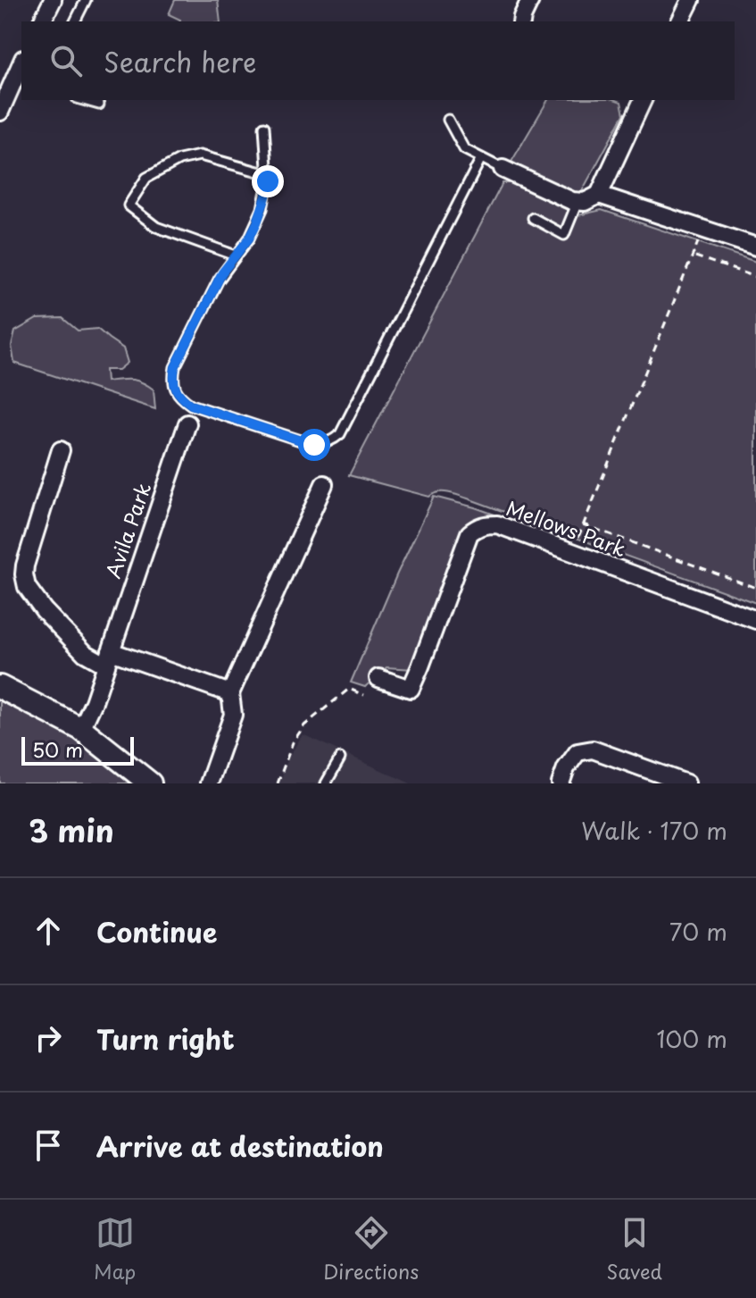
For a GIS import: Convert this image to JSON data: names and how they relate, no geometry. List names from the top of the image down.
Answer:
{
  "streets": {
    "street": ["Mellows Park", "Avila Park"]
  },
  "scale_bar": "50 m",
  "page": {
    "search": "Search here",
    "scale": "50 m",
    "heading": ["3 min", "Walk · 170 m"],
    "list": [
      ["Continue", "70 m"],
      ["Turn right", "100 m"],
      "Arrive at destination"
    ],
    "nav": ["Map", "Directions", "Saved"]
  }
}
